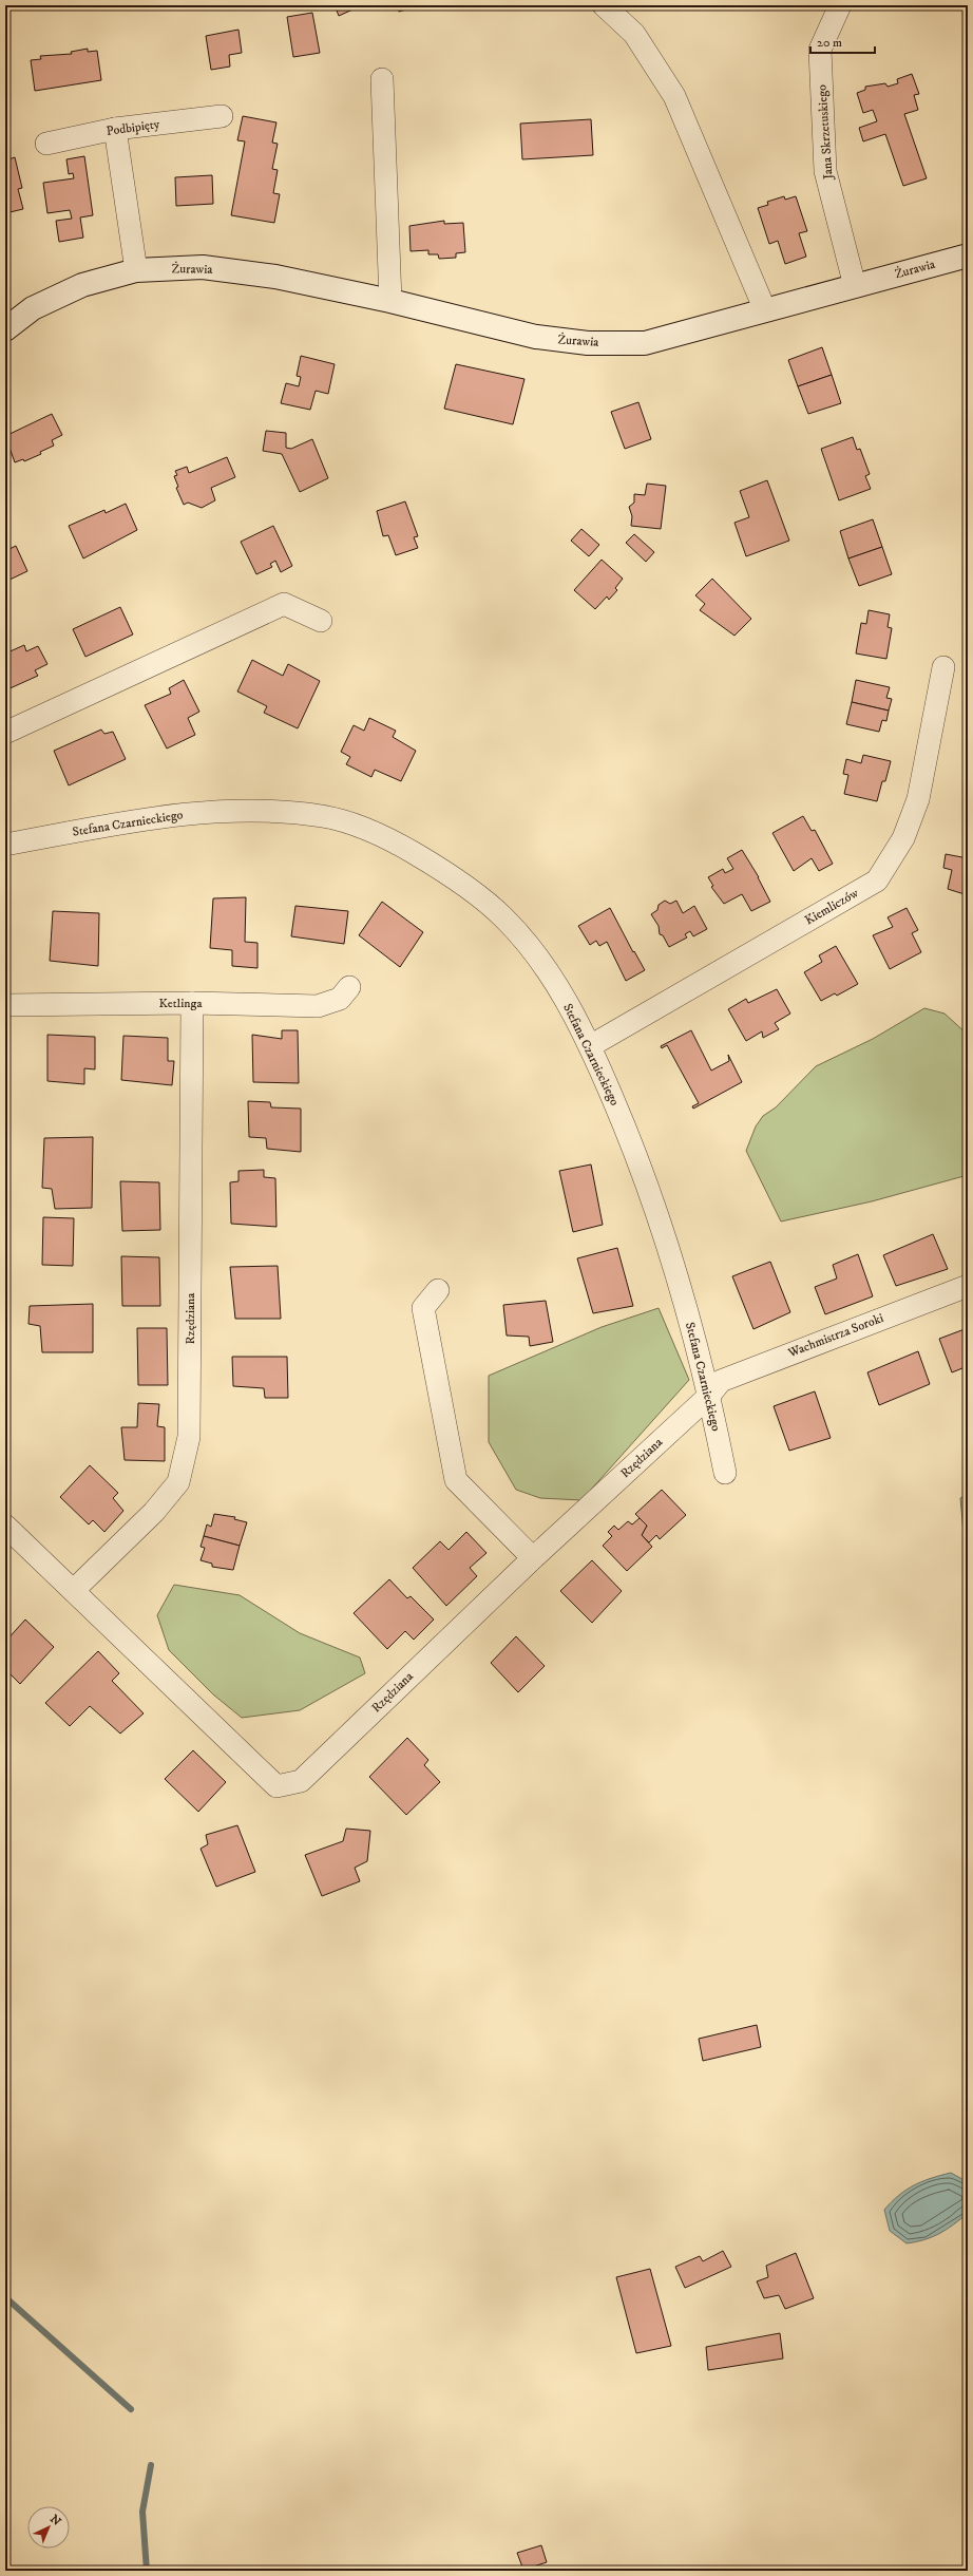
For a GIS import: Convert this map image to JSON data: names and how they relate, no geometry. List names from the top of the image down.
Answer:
{
  "streets": {
    "street": [
      "Podbipięty",
      "Jana Skrzetuskiego",
      "Żurawia",
      "Stefana Czarnieckiego",
      "Kiemliczów",
      "Ketlinga",
      "Rzędziana",
      "Wachmistrza Soroki"
    ]
  },
  "crossings": [
    ["Jana Skrzetuskiego", "Żurawia"],
    ["Stefana Czarnieckiego", "Kiemliczów"],
    ["Stefana Czarnieckiego", "Rzędziana"],
    ["Stefana Czarnieckiego", "Wachmistrza Soroki"],
    ["Ketlinga", "Rzędziana"],
    ["Rzędziana", "Wachmistrza Soroki"]
  ],
  "scale_bar": "20 m",
  "north": "top right"
}
